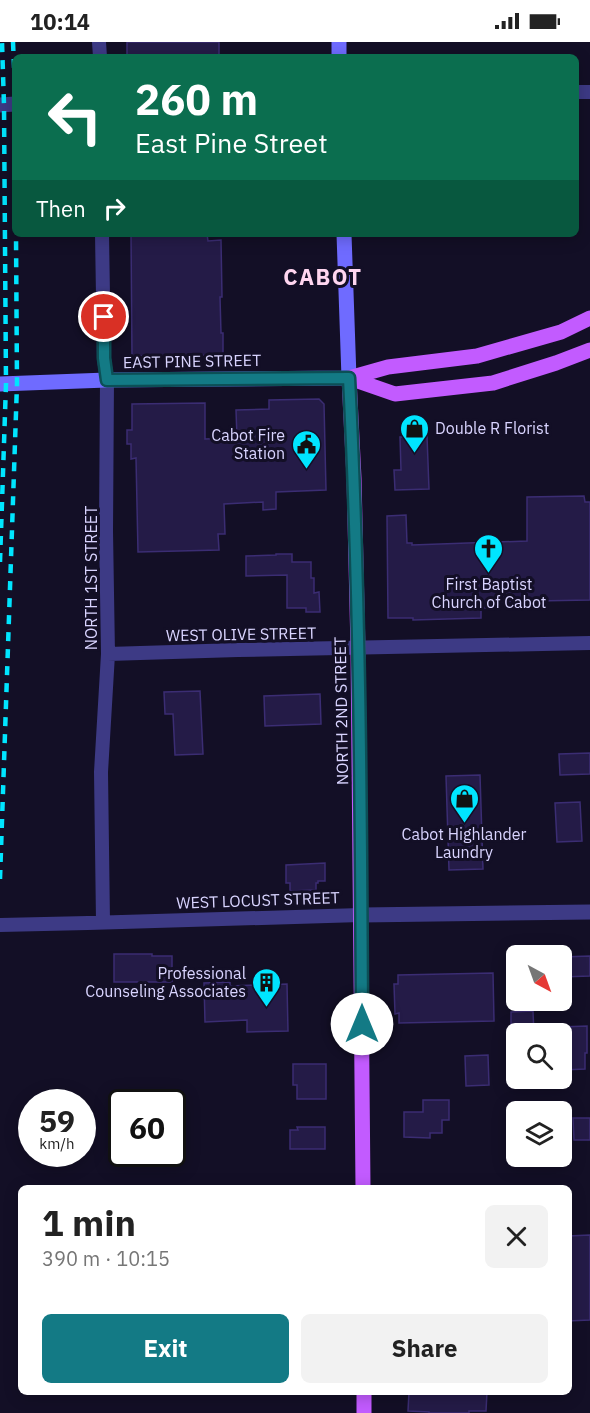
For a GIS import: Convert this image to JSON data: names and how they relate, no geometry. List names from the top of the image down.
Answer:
{
  "streets": {
    "main road": ["EAST PINE STREET", "NORTH 2ND STREET"],
    "street": ["NORTH 1ST STREET", "WEST OLIVE STREET", "WEST LOCUST STREET"]
  },
  "crossings": [
    ["EAST PINE STREET", "NORTH 1ST STREET"],
    ["EAST PINE STREET", "NORTH 2ND STREET"],
    ["NORTH 1ST STREET", "WEST OLIVE STREET"],
    ["NORTH 1ST STREET", "WEST LOCUST STREET"],
    ["WEST OLIVE STREET", "NORTH 2ND STREET"],
    ["NORTH 2ND STREET", "WEST LOCUST STREET"]
  ],
  "districts": ["CABOT"],
  "places": {
    "shop": ["Double R Florist", "Cabot Highlander Laundry"],
    "public building": ["Cabot Fire Station"],
    "church": ["First Baptist Church of Cabot"],
    "building": ["Professional Counseling Associates"]
  },
  "north": "bottom right",
  "page": {
    "status": "10:14",
    "turn": ["260 m", "East Pine Street"],
    "then": "Then",
    "speed": "59 km/h",
    "limit": "60",
    "heading": ["1 min", "390 m · 10:15"],
    "buttons": ["Exit", "Share"]
  }
}
